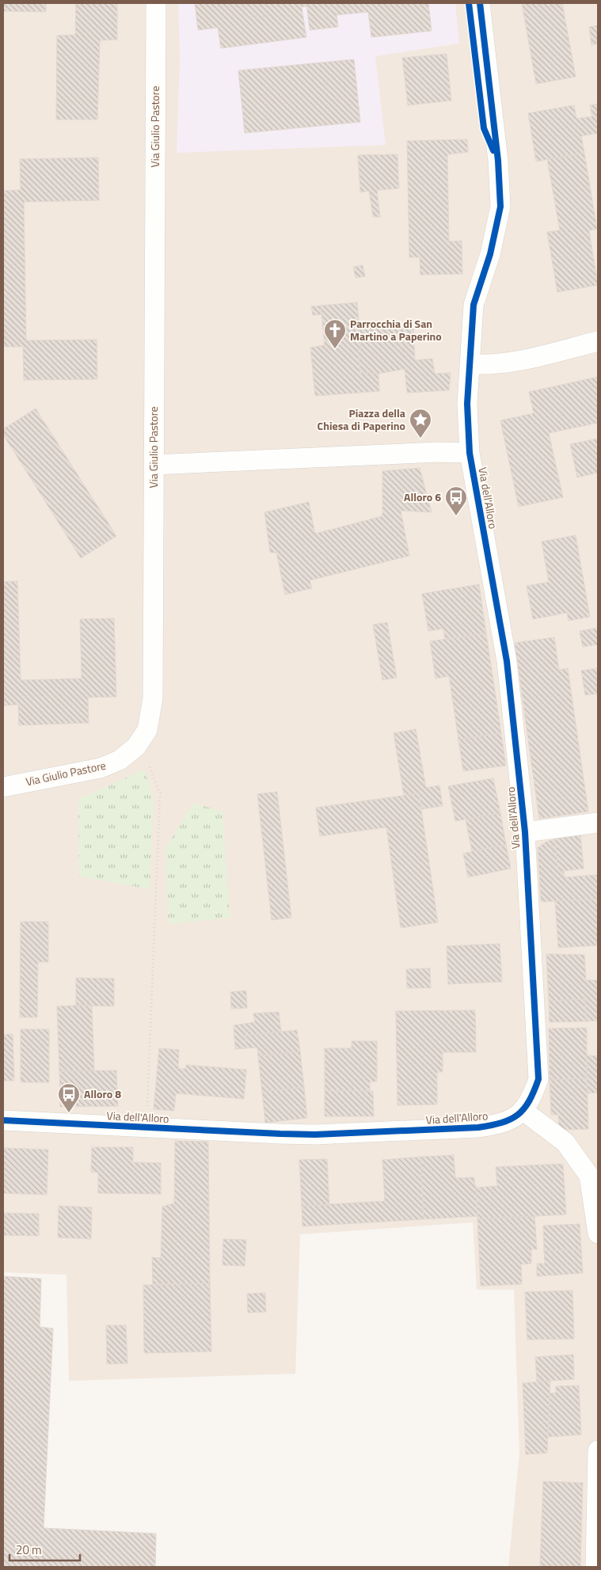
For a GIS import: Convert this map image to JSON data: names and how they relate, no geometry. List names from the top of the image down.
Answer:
{
  "streets": {
    "street": ["Via Giulio Pastore", "Via dell'Alloro"]
  },
  "places": {
    "church": ["Parrocchia di San Martino a Paperino"],
    "place": ["Piazza della Chiesa di Paperino"],
    "bus stop": ["Alloro 6", "Alloro 8"]
  },
  "scale_bar": "20 m"
}
